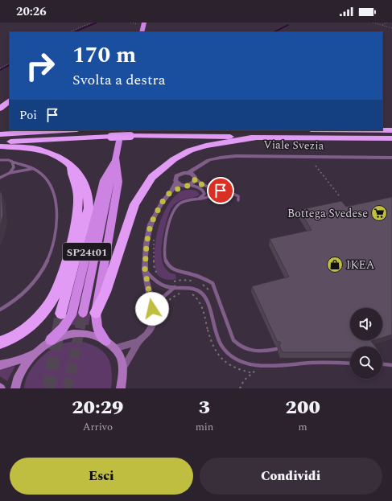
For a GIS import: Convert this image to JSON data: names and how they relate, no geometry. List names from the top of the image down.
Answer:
{
  "streets": {
    "main road": ["SP24t01"],
    "street": ["Viale Svezia"]
  },
  "places": {
    "supermarket": ["Bottega Svedese"],
    "shop": ["IKEA"]
  },
  "page": {
    "status": "20:26",
    "turn": ["170 m", "Svolta a destra"],
    "then": "Poi",
    "eta": [
      "20:29",
      "Arrivo",
      "3",
      "min",
      "200",
      "m"
    ],
    "buttons": ["Esci", "Condividi"]
  }
}
